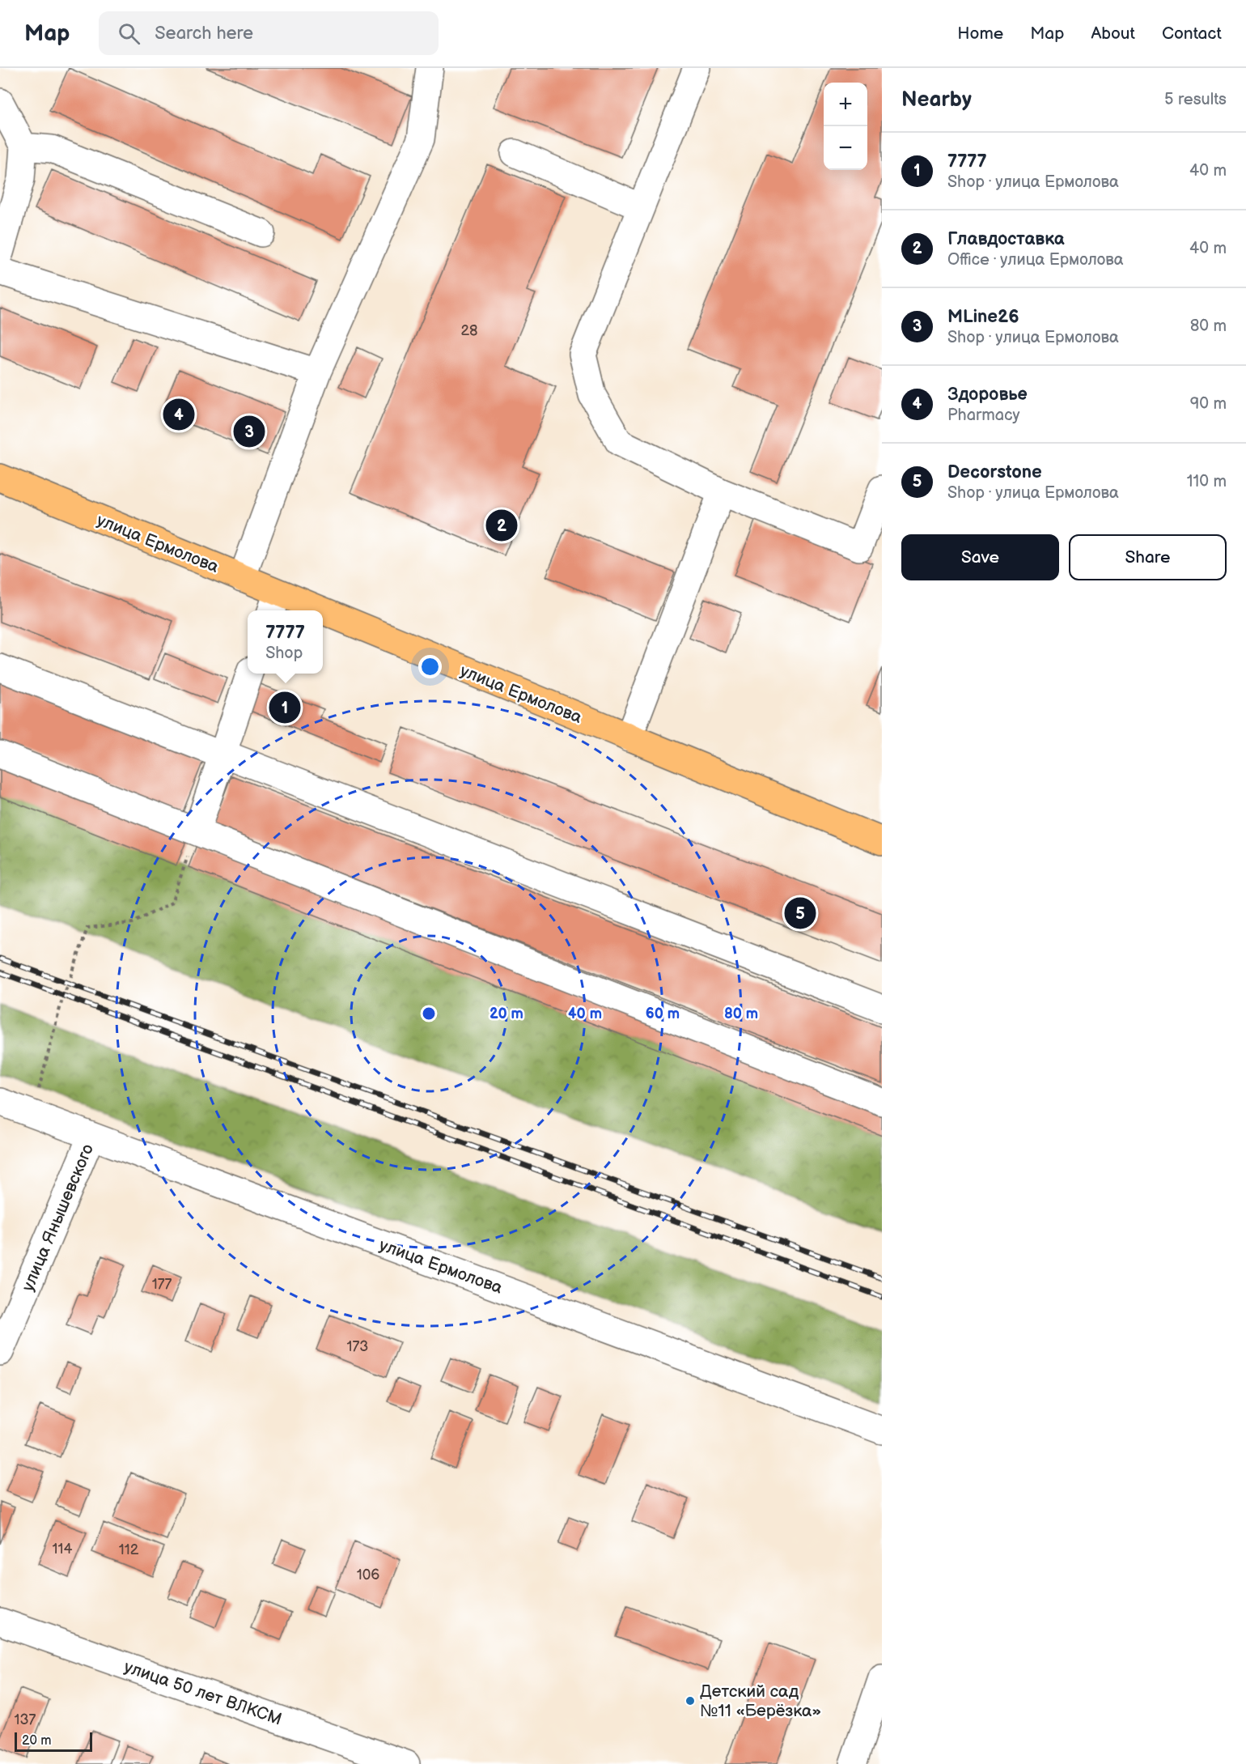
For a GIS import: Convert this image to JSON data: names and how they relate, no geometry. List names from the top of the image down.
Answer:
{
  "streets": {
    "main road": ["улица Ермолова"],
    "street": ["улица Янышевского", "улица 50 лет ВЛКСМ"]
  },
  "crossings": [
    ["улица Ермолова", "улица Янышевского"]
  ],
  "places": ["Детский сад №11 «Берёзка»"],
  "house_numbers": [
    "28",
    "177",
    "173",
    "114",
    "112",
    "106",
    "137"
  ],
  "scale_bar": "20 m",
  "page": {
    "header": "Map",
    "search": "Search here",
    "nav": [
      "Home",
      "Map",
      "About",
      "Contact"
    ],
    "heading": ["Nearby", "5 results"],
    "map_buttons": ["+", "−"],
    "list": [
      {
        "mark": "1",
        "name": "7777",
        "note": "Shop · улица Ермолова",
        "value": "40 m"
      },
      {
        "mark": "2",
        "name": "Главдоставка",
        "note": "Office · улица Ермолова",
        "value": "40 m"
      },
      {
        "mark": "3",
        "name": "MLine26",
        "note": "Shop · улица Ермолова",
        "value": "80 m"
      },
      {
        "mark": "4",
        "name": "Здоровье",
        "note": "Pharmacy",
        "value": "90 m"
      },
      {
        "mark": "5",
        "name": "Decorstone",
        "note": "Shop · улица Ермолова",
        "value": "110 m"
      }
    ],
    "pins": [
      "4",
      "3",
      "2",
      "1",
      "5"
    ],
    "buttons": ["Save", "Share"],
    "popup": ["7777", "Shop"],
    "scale": "20 m"
  },
  "rings": [
    "20 m",
    "40 m",
    "60 m",
    "80 m"
  ]
}
